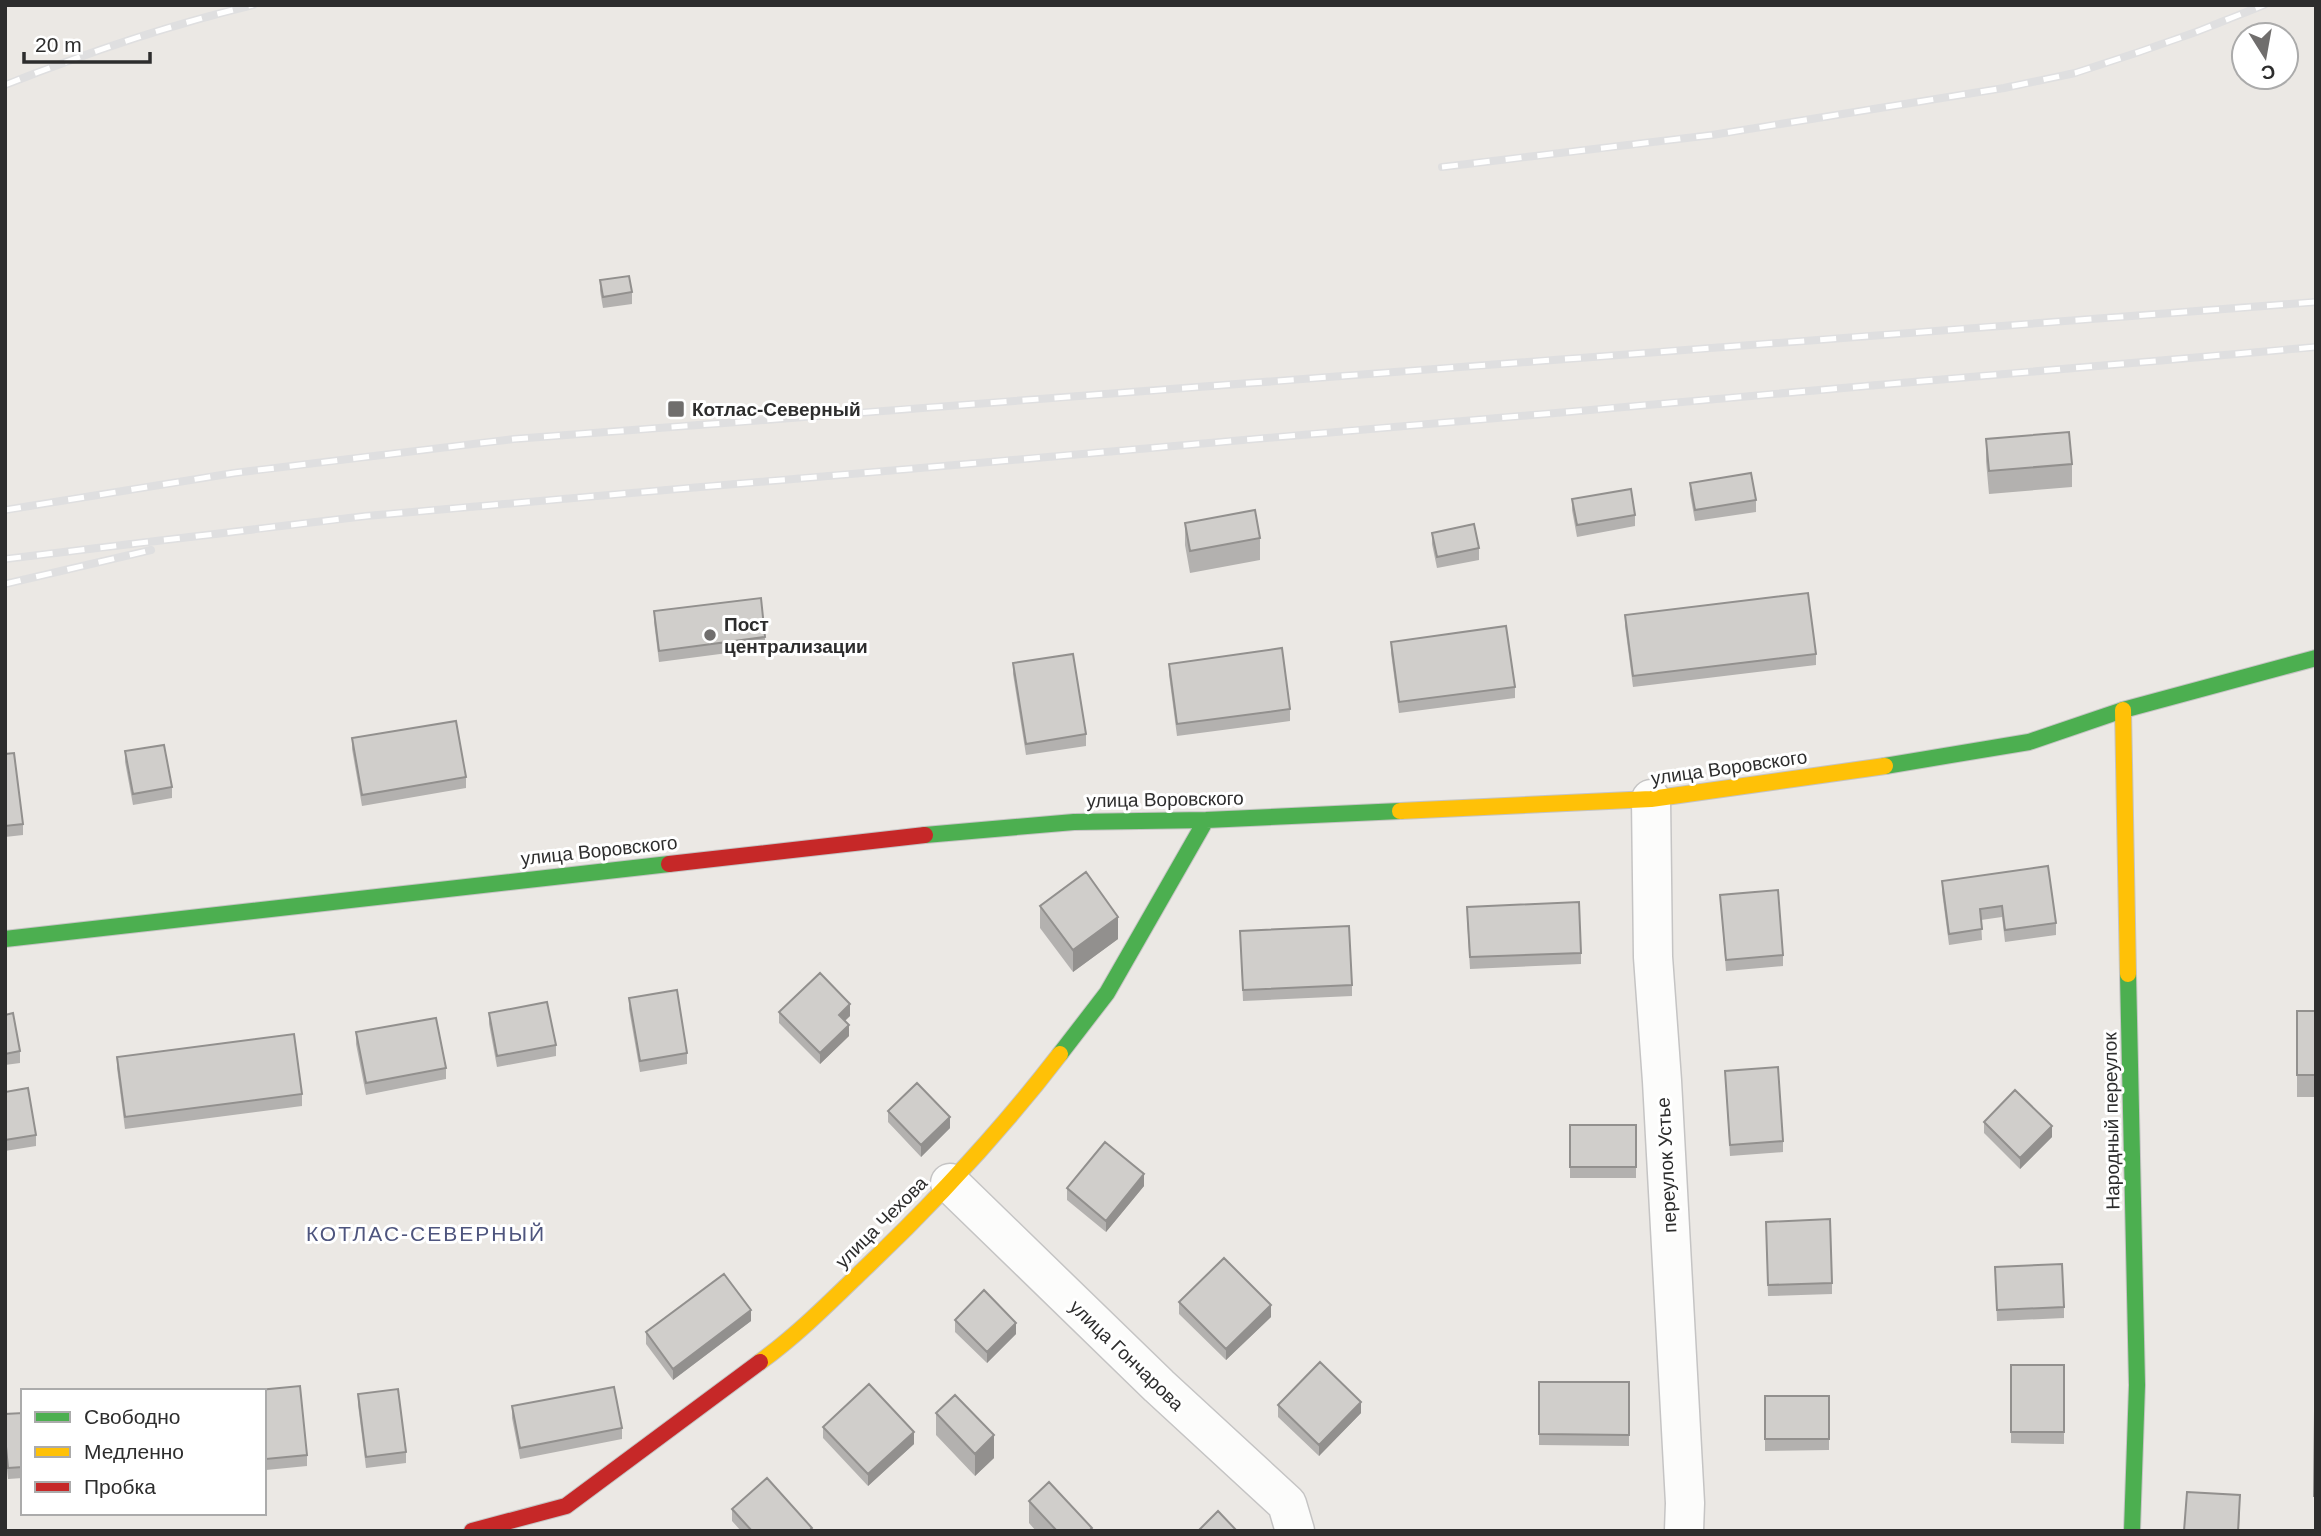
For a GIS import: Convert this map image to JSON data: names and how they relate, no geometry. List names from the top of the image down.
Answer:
{
  "streets": {
    "street": [
      "улица Воровского",
      "Народный переулок",
      "переулок Устье",
      "улица Чехова",
      "улица Гончарова"
    ]
  },
  "crossings": [
    ["улица Воровского", "Народный переулок"],
    ["улица Воровского", "переулок Устье"],
    ["улица Воровского", "улица Чехова"],
    ["улица Чехова", "улица Гончарова"]
  ],
  "districts": ["КОТЛАС-СЕВЕРНЫЙ"],
  "places": {
    "transit": ["Котлас-Северный"],
    "other": ["Пост централизации"]
  },
  "legend": ["Свободно", "Медленно", "Пробка"],
  "scale_bar": "20 m",
  "north": "bottom"
}
